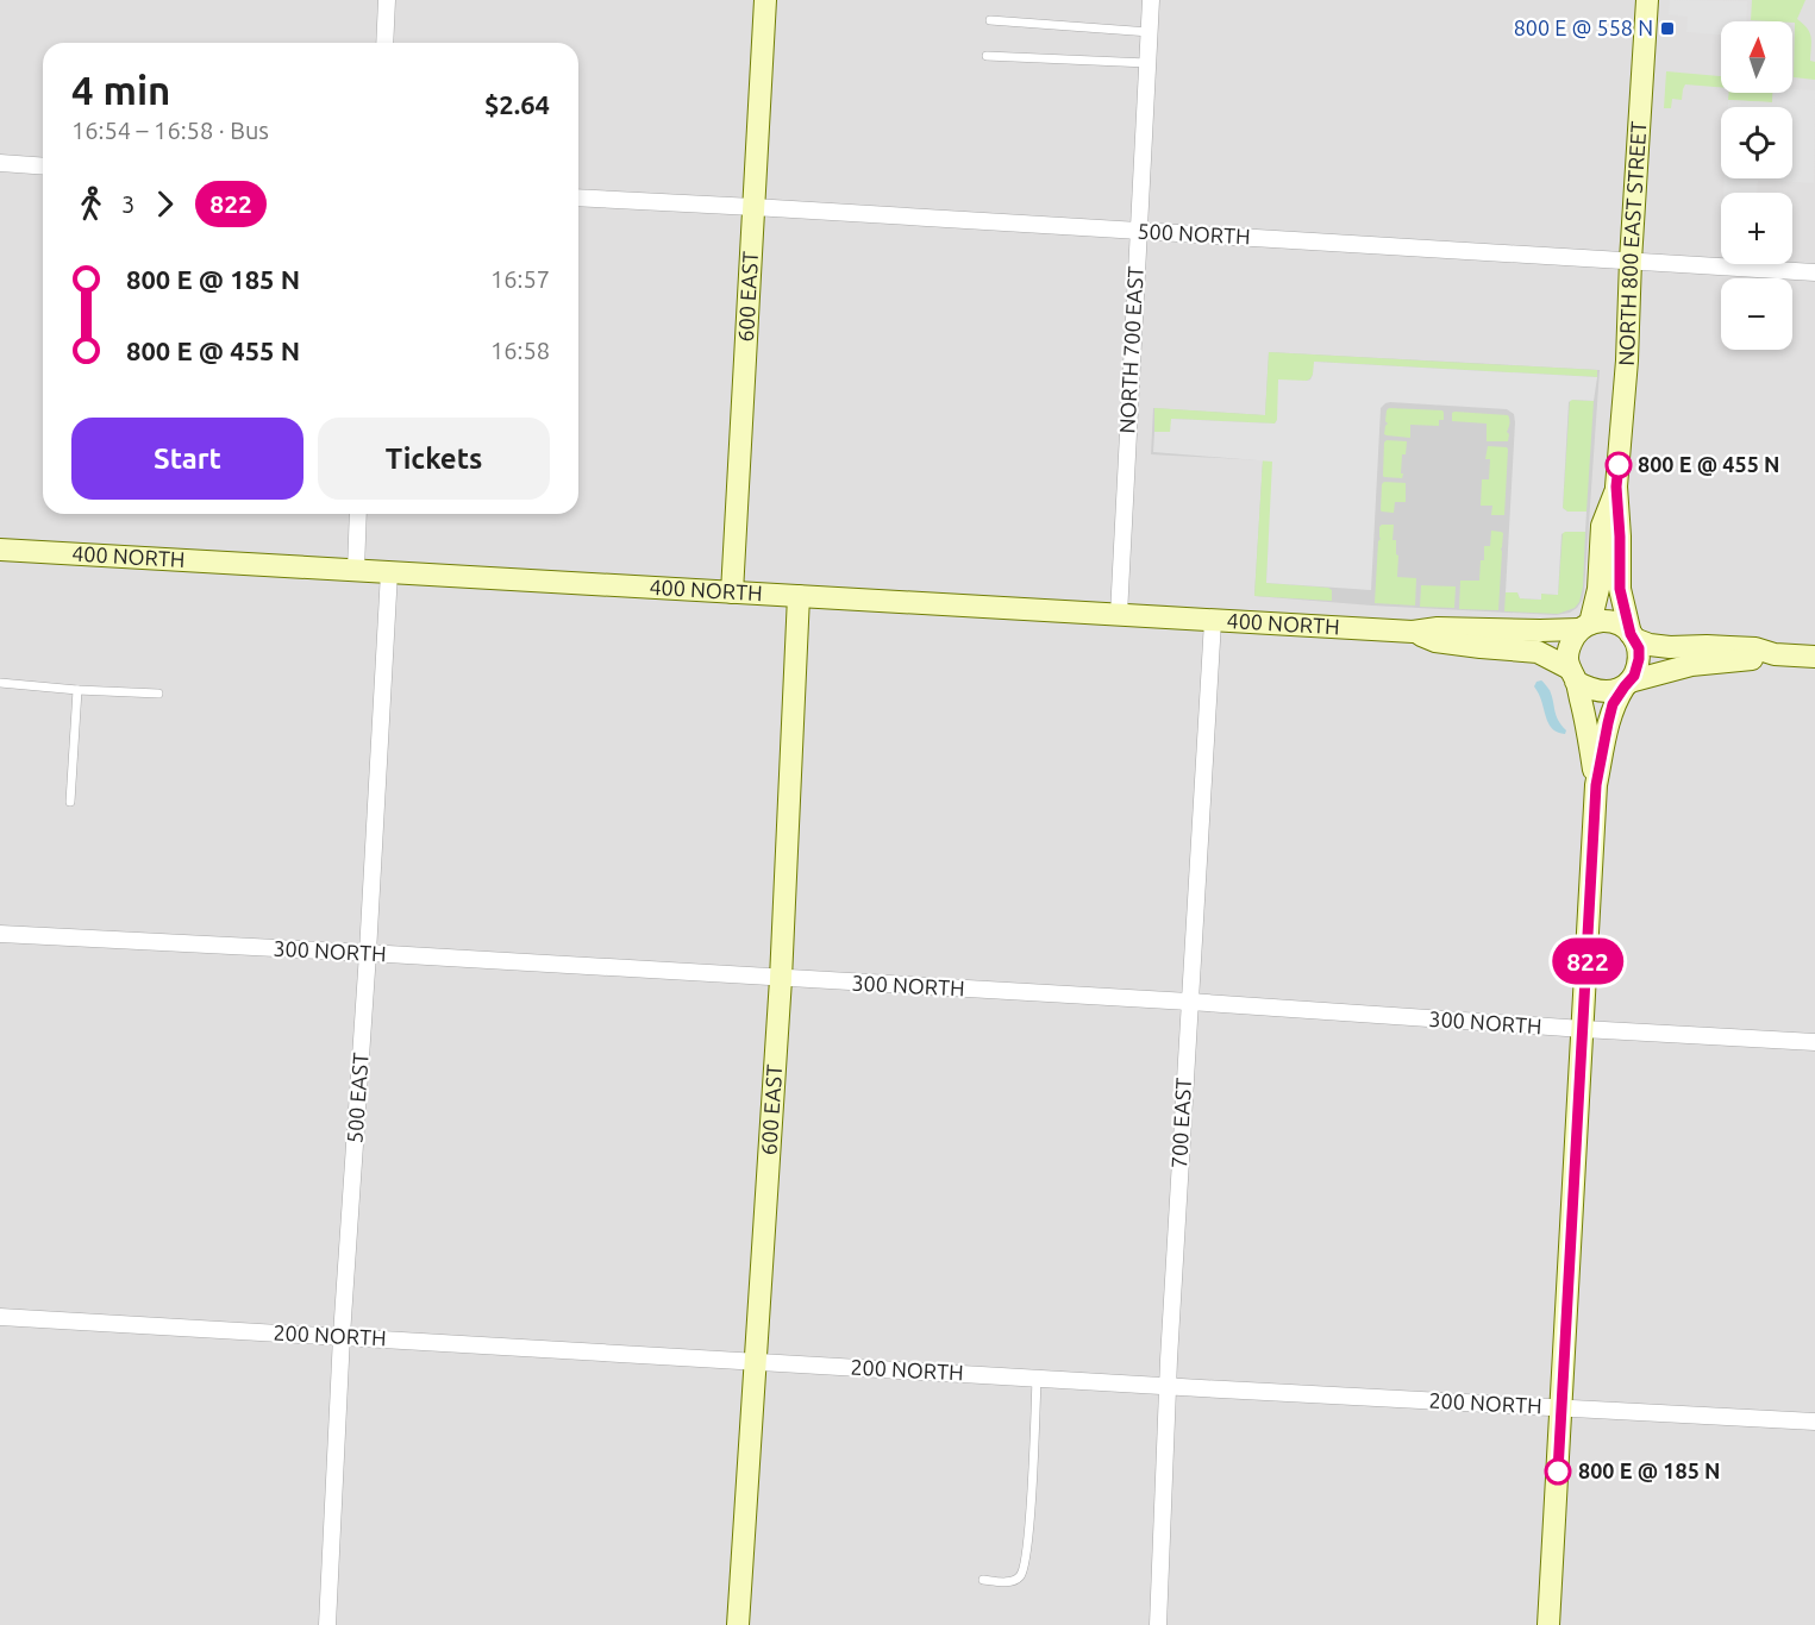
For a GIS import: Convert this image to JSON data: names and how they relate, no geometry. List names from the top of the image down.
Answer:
{
  "streets": {
    "street": [
      "500 NORTH",
      "NORTH 800 EAST STREET",
      "600 EAST",
      "NORTH 700 EAST",
      "400 NORTH",
      "300 NORTH",
      "500 EAST",
      "700 EAST",
      "200 NORTH"
    ]
  },
  "crossings": [
    ["500 NORTH", "NORTH 800 EAST STREET"],
    ["500 NORTH", "600 EAST"],
    ["500 NORTH", "NORTH 700 EAST"],
    ["600 EAST", "400 NORTH"],
    ["600 EAST", "300 NORTH"],
    ["600 EAST", "200 NORTH"],
    ["NORTH 700 EAST", "400 NORTH"],
    ["400 NORTH", "500 EAST"],
    ["400 NORTH", "700 EAST"],
    ["300 NORTH", "500 EAST"],
    ["300 NORTH", "700 EAST"],
    ["500 EAST", "200 NORTH"],
    ["700 EAST", "200 NORTH"]
  ],
  "places": {
    "transit": ["800 E @ 558 N"],
    "other": ["800 E @ 455 N", "800 E @ 185 N"]
  },
  "lines": ["bus line 822"],
  "north": "top",
  "page": {
    "on_map": "822",
    "map_buttons": ["+", "−"],
    "heading": ["4 min", "16:54 – 16:58 · Bus", "$2.64"],
    "legs": ["3", "822"],
    "list": [
      {
        "name": "800 E @ 185 N",
        "value": "16:57"
      },
      {
        "name": "800 E @ 455 N",
        "value": "16:58"
      }
    ],
    "buttons": ["Start", "Tickets"]
  }
}
